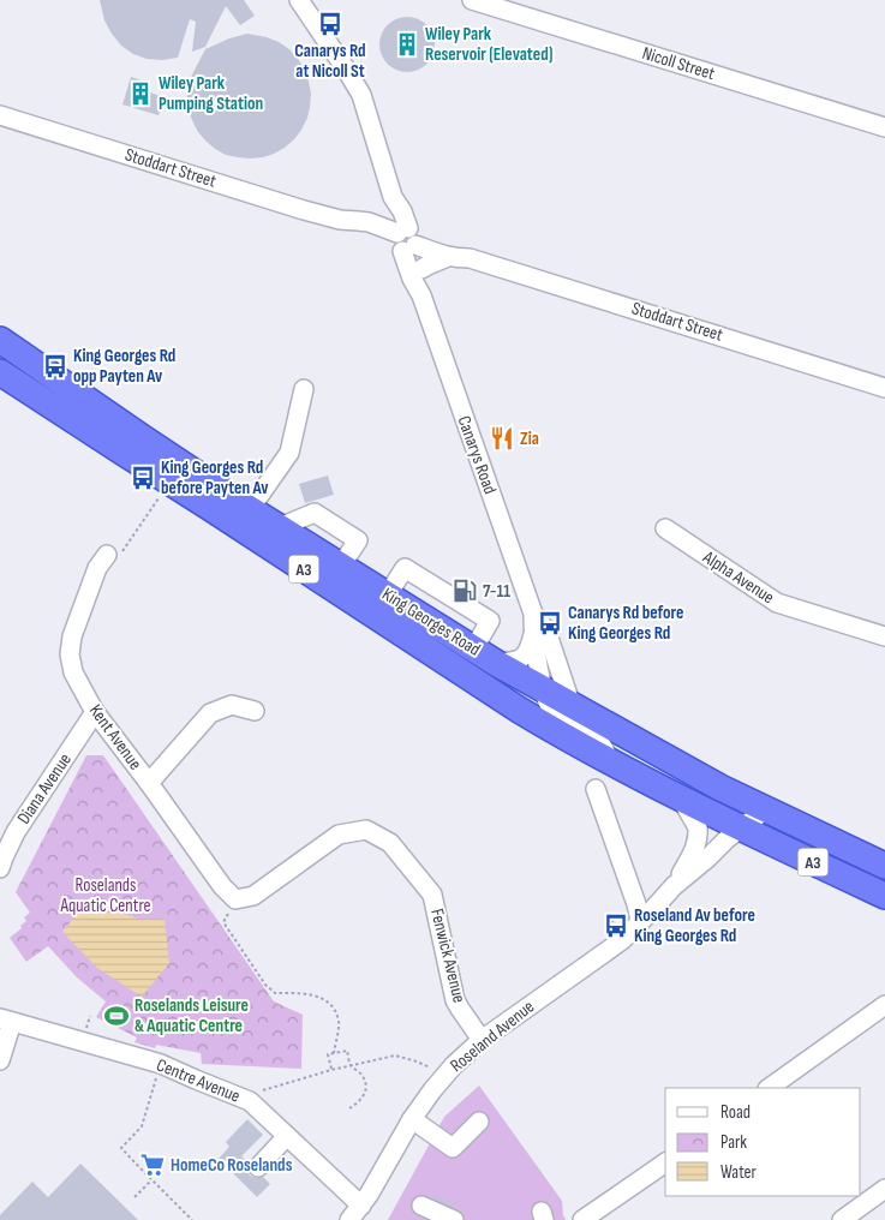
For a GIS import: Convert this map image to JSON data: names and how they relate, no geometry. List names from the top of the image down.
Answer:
{
  "streets": {
    "highway": ["A3", "King Georges Road"],
    "street": [
      "Nicoll Street",
      "Stoddart Street",
      "Canarys Road",
      "Alpha Avenue",
      "Kent Avenue",
      "Diana Avenue",
      "Fenwick Avenue",
      "Roseland Avenue",
      "Centre Avenue"
    ]
  },
  "crossings": [
    ["Stoddart Street", "Canarys Road"],
    ["Canarys Road", "King Georges Road"],
    ["King Georges Road", "Roseland Avenue"],
    ["Kent Avenue", "Diana Avenue"],
    ["Kent Avenue", "Fenwick Avenue"],
    ["Fenwick Avenue", "Roseland Avenue"],
    ["Roseland Avenue", "Centre Avenue"]
  ],
  "parks": ["Roselands Aquatic Centre"],
  "places": {
    "bus stop": [
      "Canarys Rd at Nicoll St",
      "King Georges Rd opp Payten Av",
      "King Georges Rd before Payten Av",
      "Canarys Rd before King Georges Rd",
      "Roseland Av before King Georges Rd"
    ],
    "building": ["Wiley Park Reservoir (Elevated)", "Wiley Park Pumping Station"],
    "restaurant": ["Zia"],
    "fuel station": ["7-11"],
    "sports": ["Roselands Leisure & Aquatic Centre"],
    "supermarket": ["HomeCo Roselands"]
  },
  "legend": ["Road", "Park", "Water"]
}
